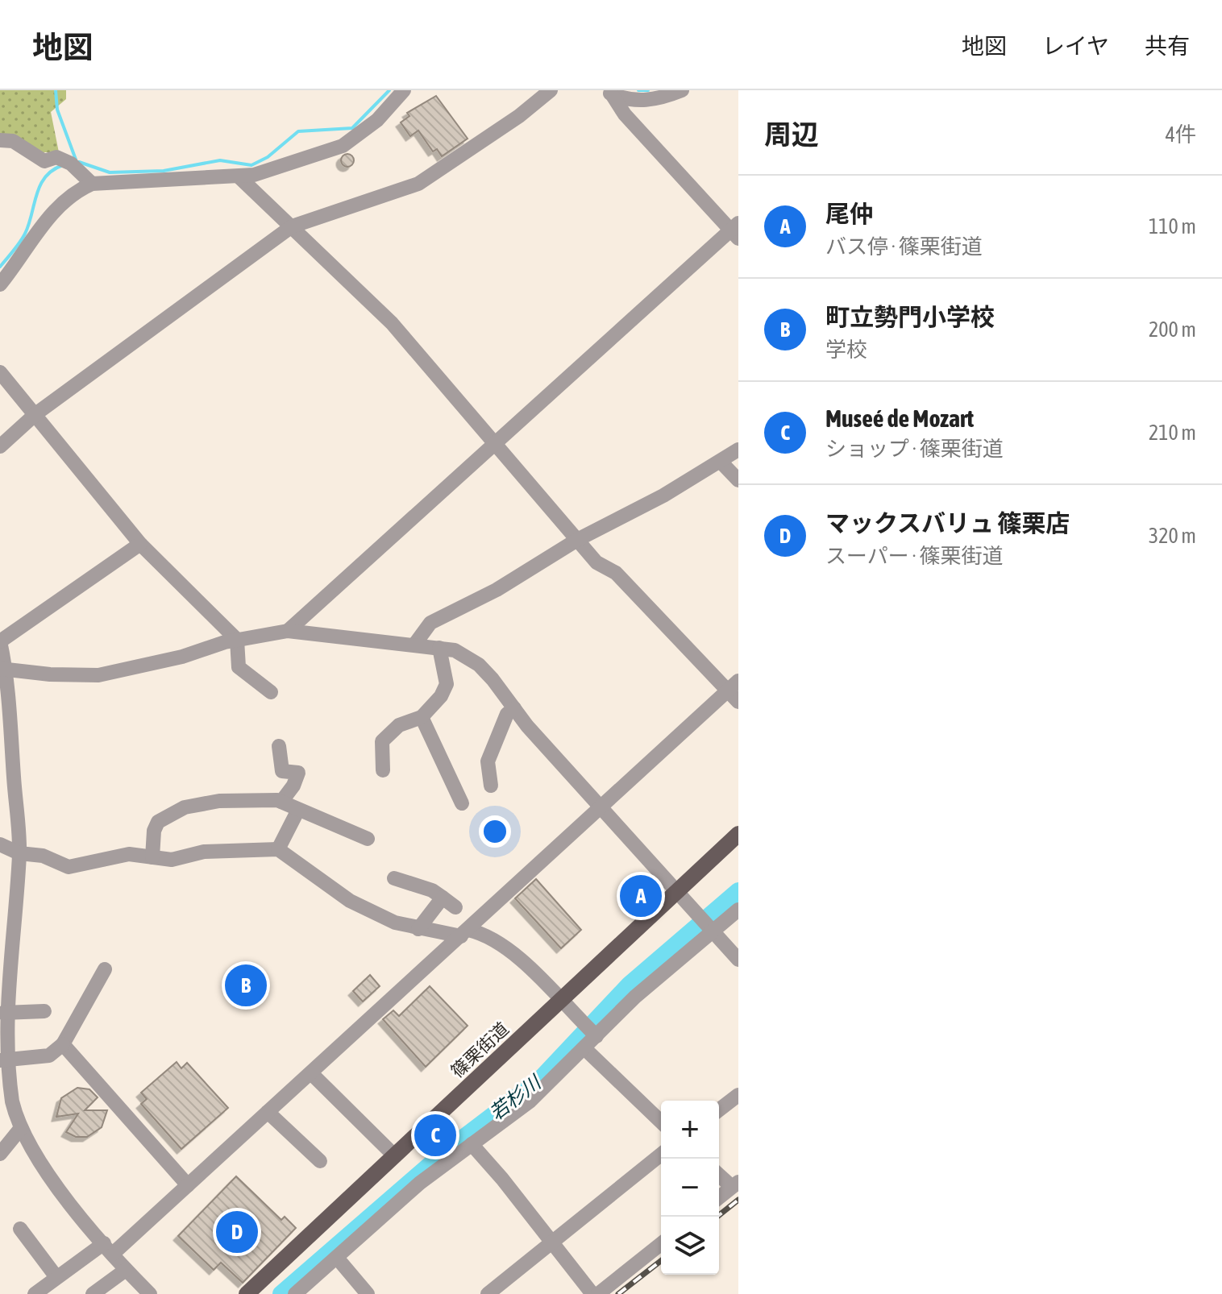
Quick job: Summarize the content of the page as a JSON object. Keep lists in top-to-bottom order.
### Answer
{
  "streets": {
    "main road": ["篠栗街道"]
  },
  "water": ["若杉川"],
  "page": {
    "header": "地図",
    "nav": ["地図", "レイヤ", "共有"],
    "heading": ["周辺", "4件"],
    "list": [
      {
        "mark": "A",
        "name": "尾仲",
        "note": "バス停 · 篠栗街道",
        "value": "110 m"
      },
      {
        "mark": "B",
        "name": "町立勢門小学校",
        "note": "学校",
        "value": "200 m"
      },
      {
        "mark": "C",
        "name": "Museé de Mozart",
        "note": "ショップ · 篠栗街道",
        "value": "210 m"
      },
      {
        "mark": "D",
        "name": "マックスバリュ 篠栗店",
        "note": "スーパー · 篠栗街道",
        "value": "320 m"
      }
    ],
    "pins": [
      "A",
      "B",
      "C",
      "D"
    ],
    "map_buttons": ["+", "−"]
  }
}
